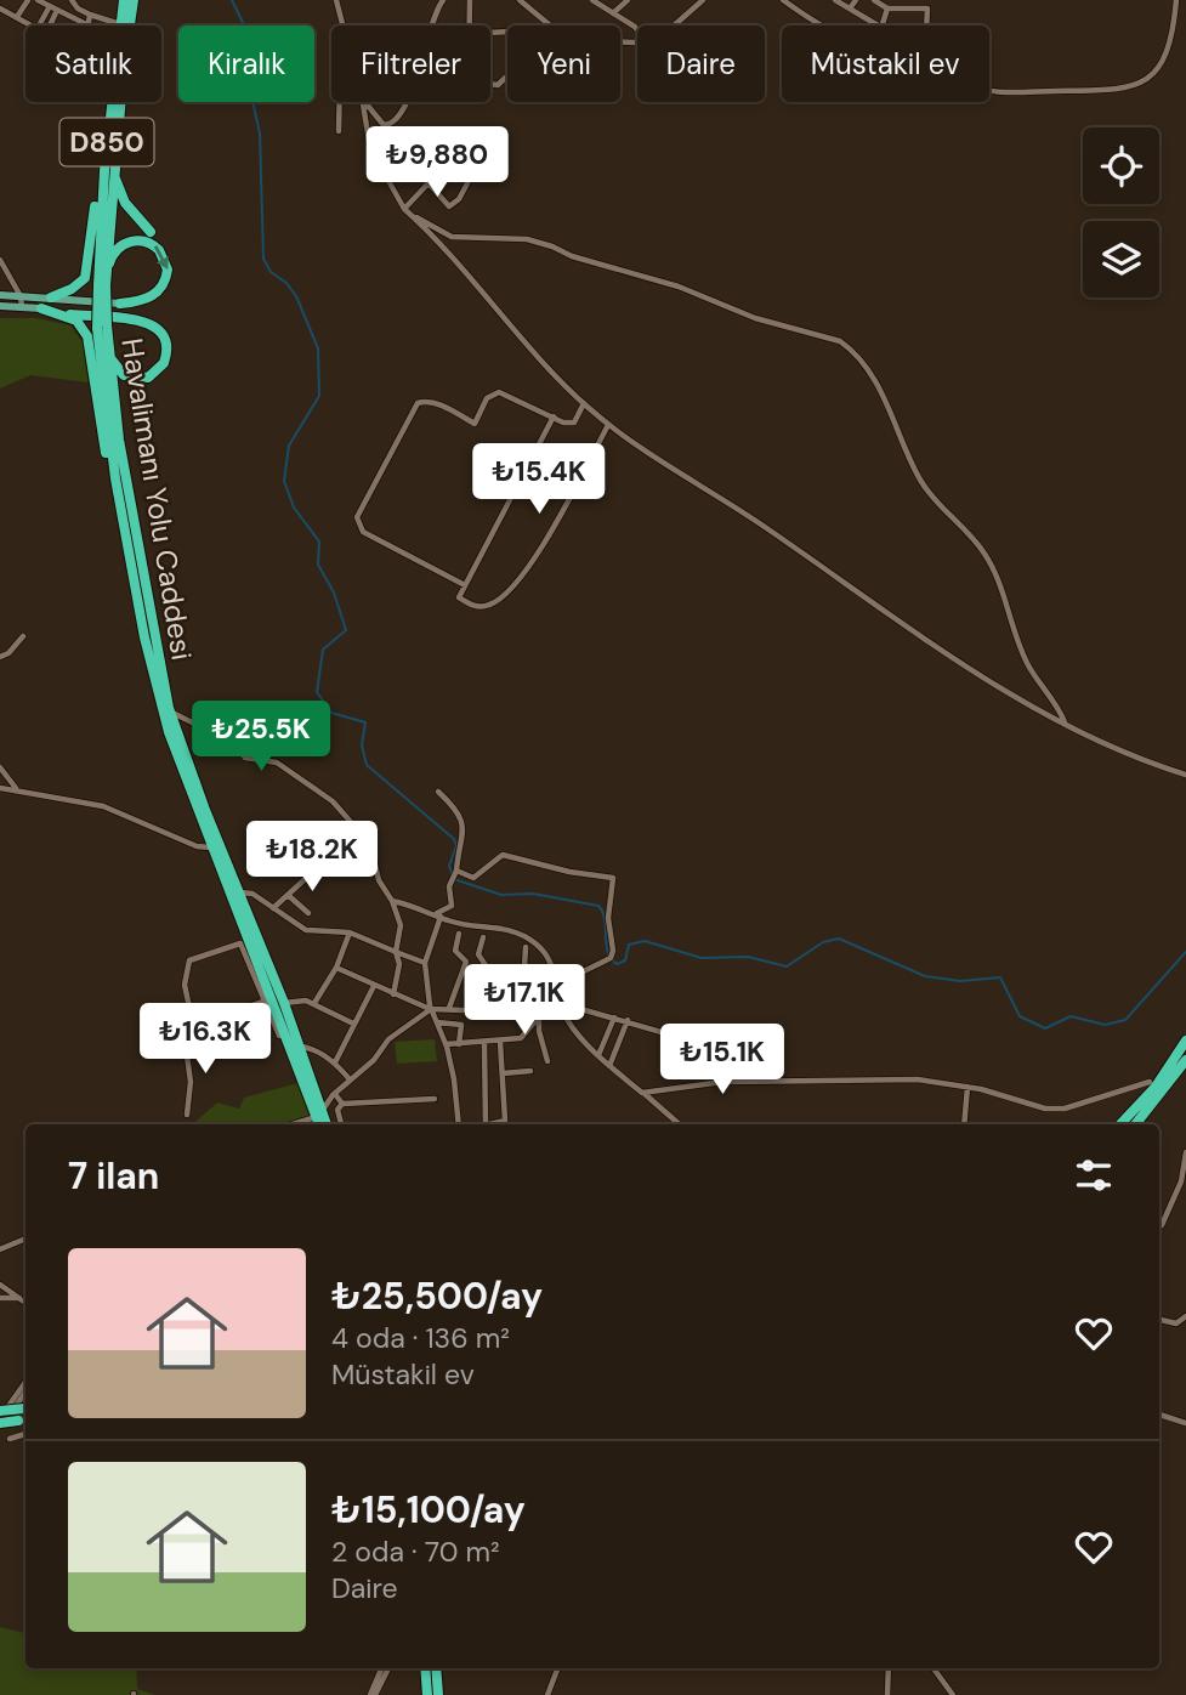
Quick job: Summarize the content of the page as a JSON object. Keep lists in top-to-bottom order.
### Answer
{
  "streets": {
    "highway": ["D850", "Havalimanı Yolu Caddesi"]
  },
  "page": {
    "chip": [
      "Satılık",
      "Kiralık",
      "Filtreler",
      "Yeni",
      "Daire",
      "Müstakil ev"
    ],
    "price": [
      "₺9,880",
      "₺15.4K",
      "₺25.5K",
      "₺18.2K",
      "₺17.1K",
      "₺16.3K",
      "₺15.1K"
    ],
    "heading": "7 ilan",
    "list": [
      {
        "name": "₺25,500/ay",
        "note": "4 oda · 136 m² · Müstakil ev"
      },
      {
        "name": "₺15,100/ay",
        "note": "2 oda · 70 m² · Daire"
      }
    ]
  }
}
